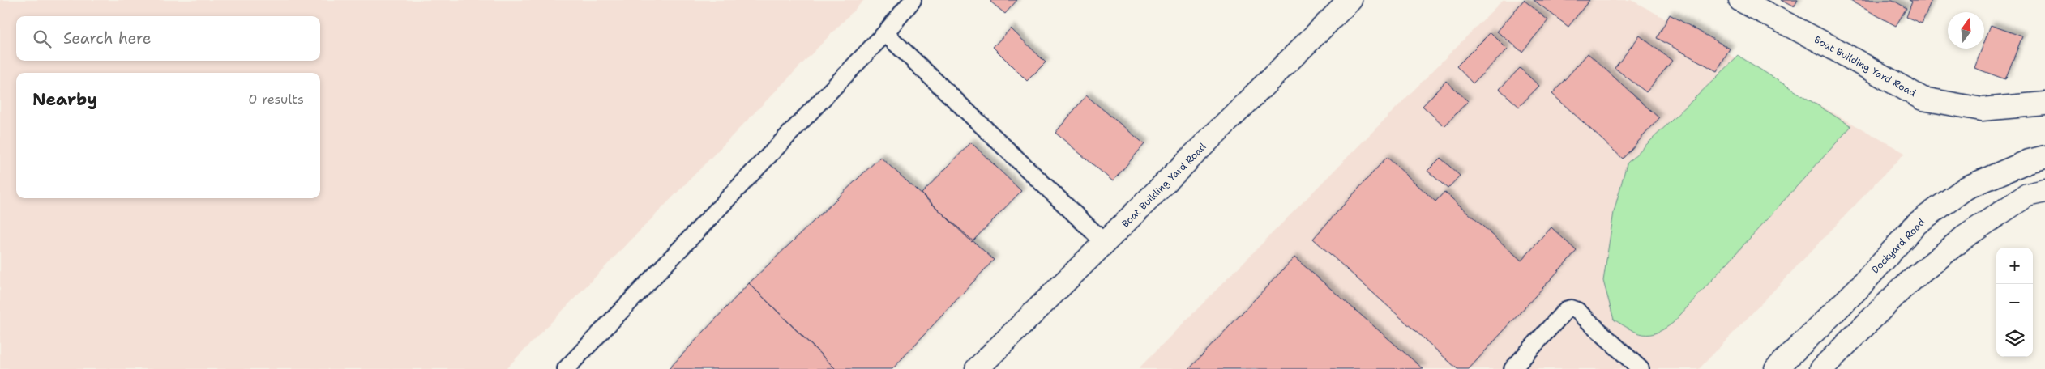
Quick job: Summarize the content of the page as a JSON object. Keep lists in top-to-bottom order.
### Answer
{
  "streets": {
    "street": ["Boat Building Yard Road", "Dockyard Road"]
  },
  "north": "top",
  "page": {
    "search": "Search here",
    "heading": ["Nearby", "0 results"],
    "map_buttons": ["+", "−"]
  }
}
